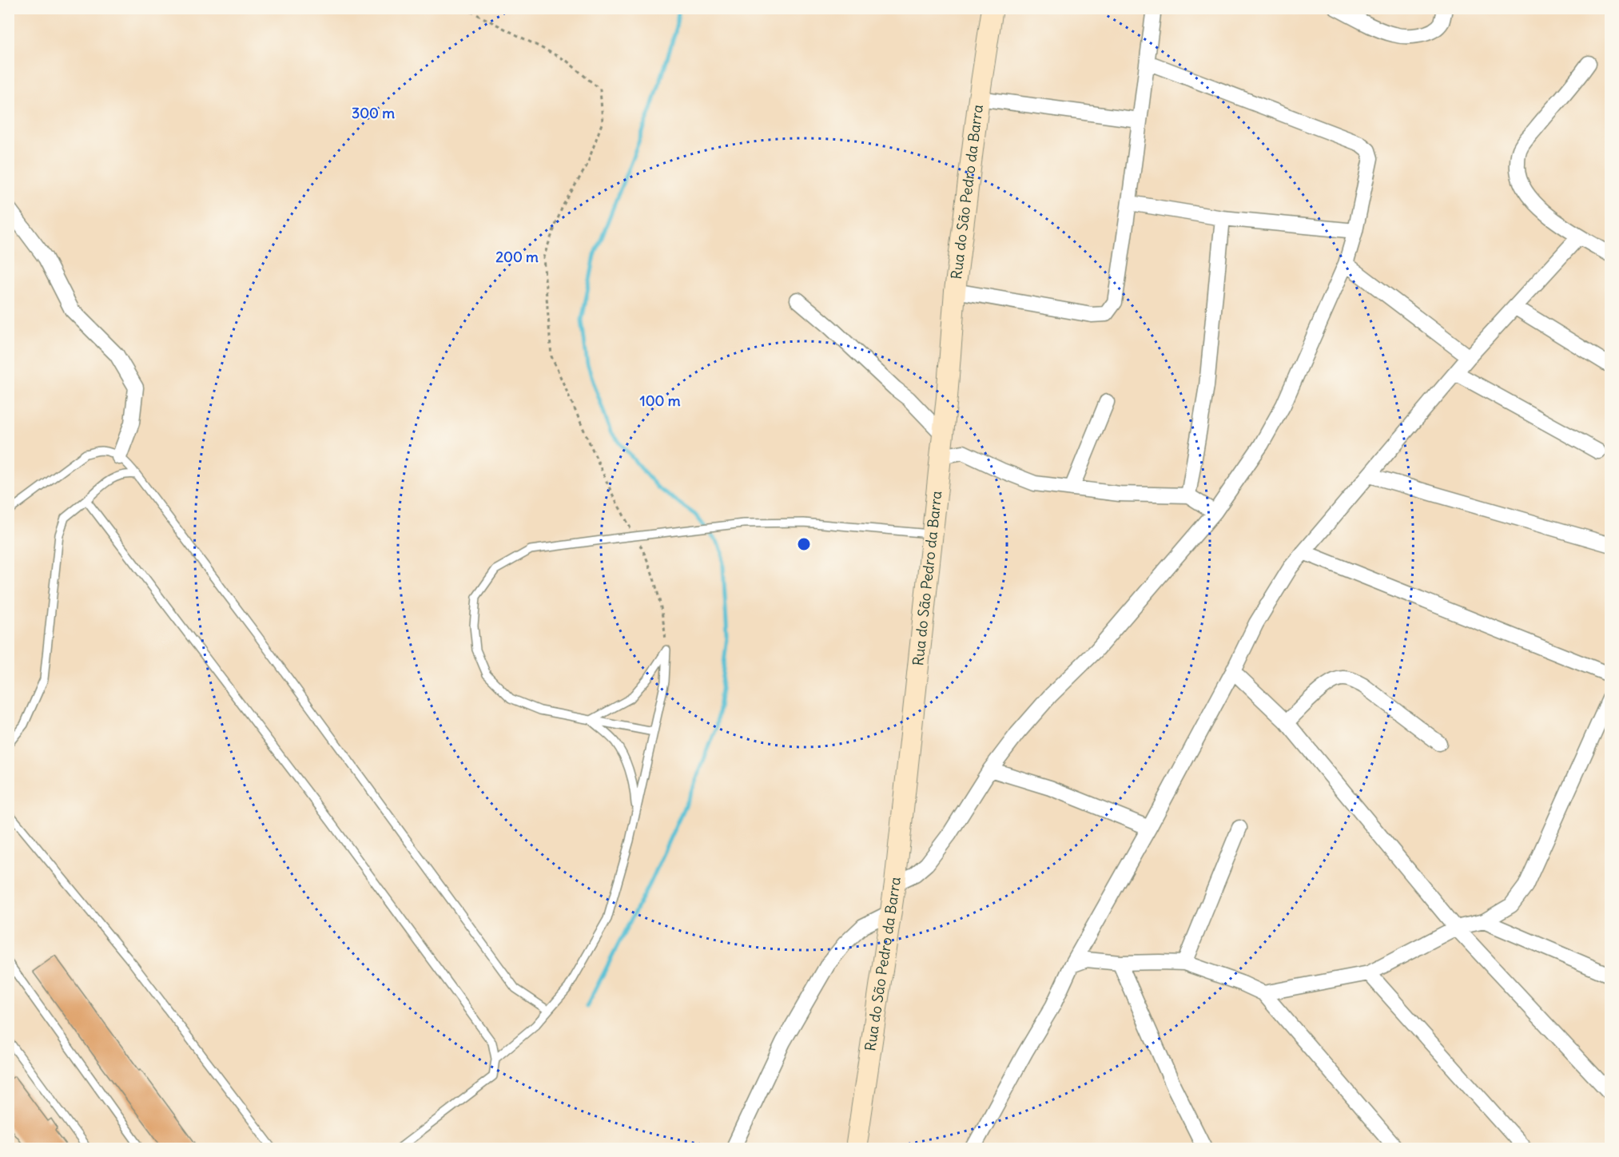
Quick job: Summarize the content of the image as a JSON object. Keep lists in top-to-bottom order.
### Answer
{
  "streets": {
    "street": ["Rua do São Pedro da Barra"]
  },
  "rings": ["300 m", "200 m", "100 m"]
}
